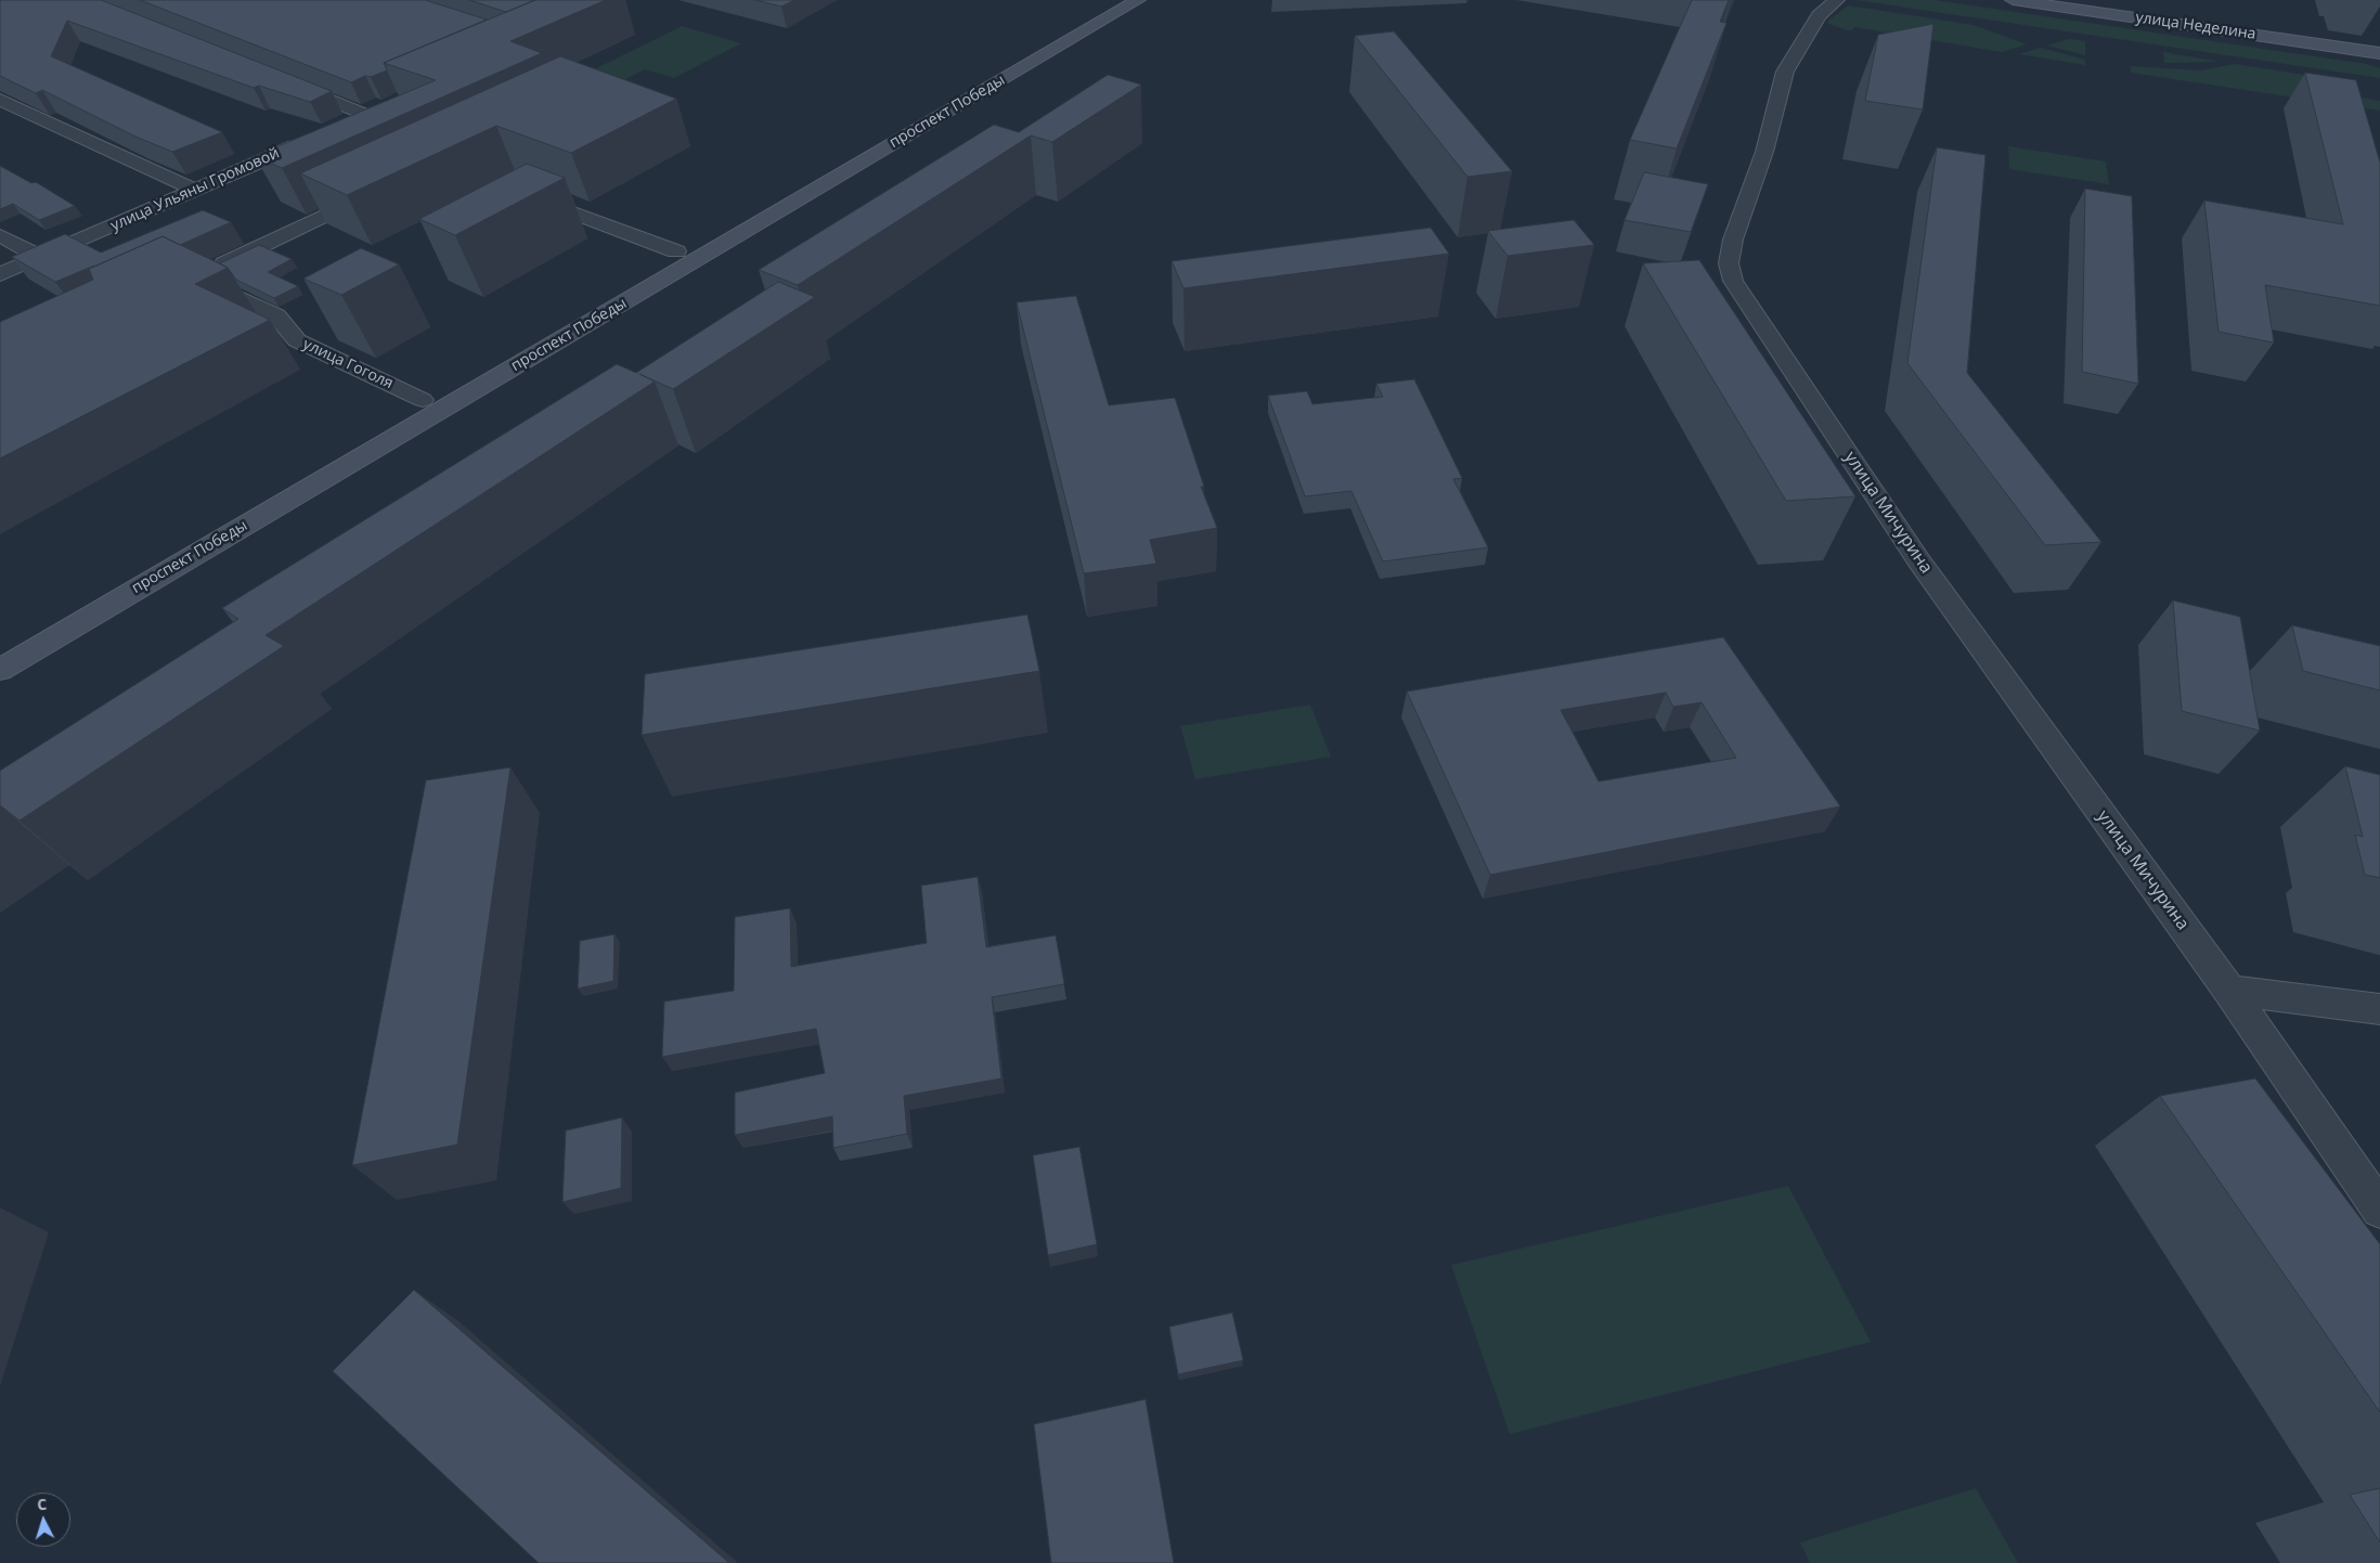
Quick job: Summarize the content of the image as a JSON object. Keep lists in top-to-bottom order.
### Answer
{
  "streets": {
    "main road": ["улица Неделина", "проспект Победы"],
    "street": ["улица Ульяны Громовой", "улица Гоголя", "улица Мичурина"]
  },
  "crossings": [
    ["проспект Победы", "улица Гоголя"]
  ],
  "north": "top"
}
